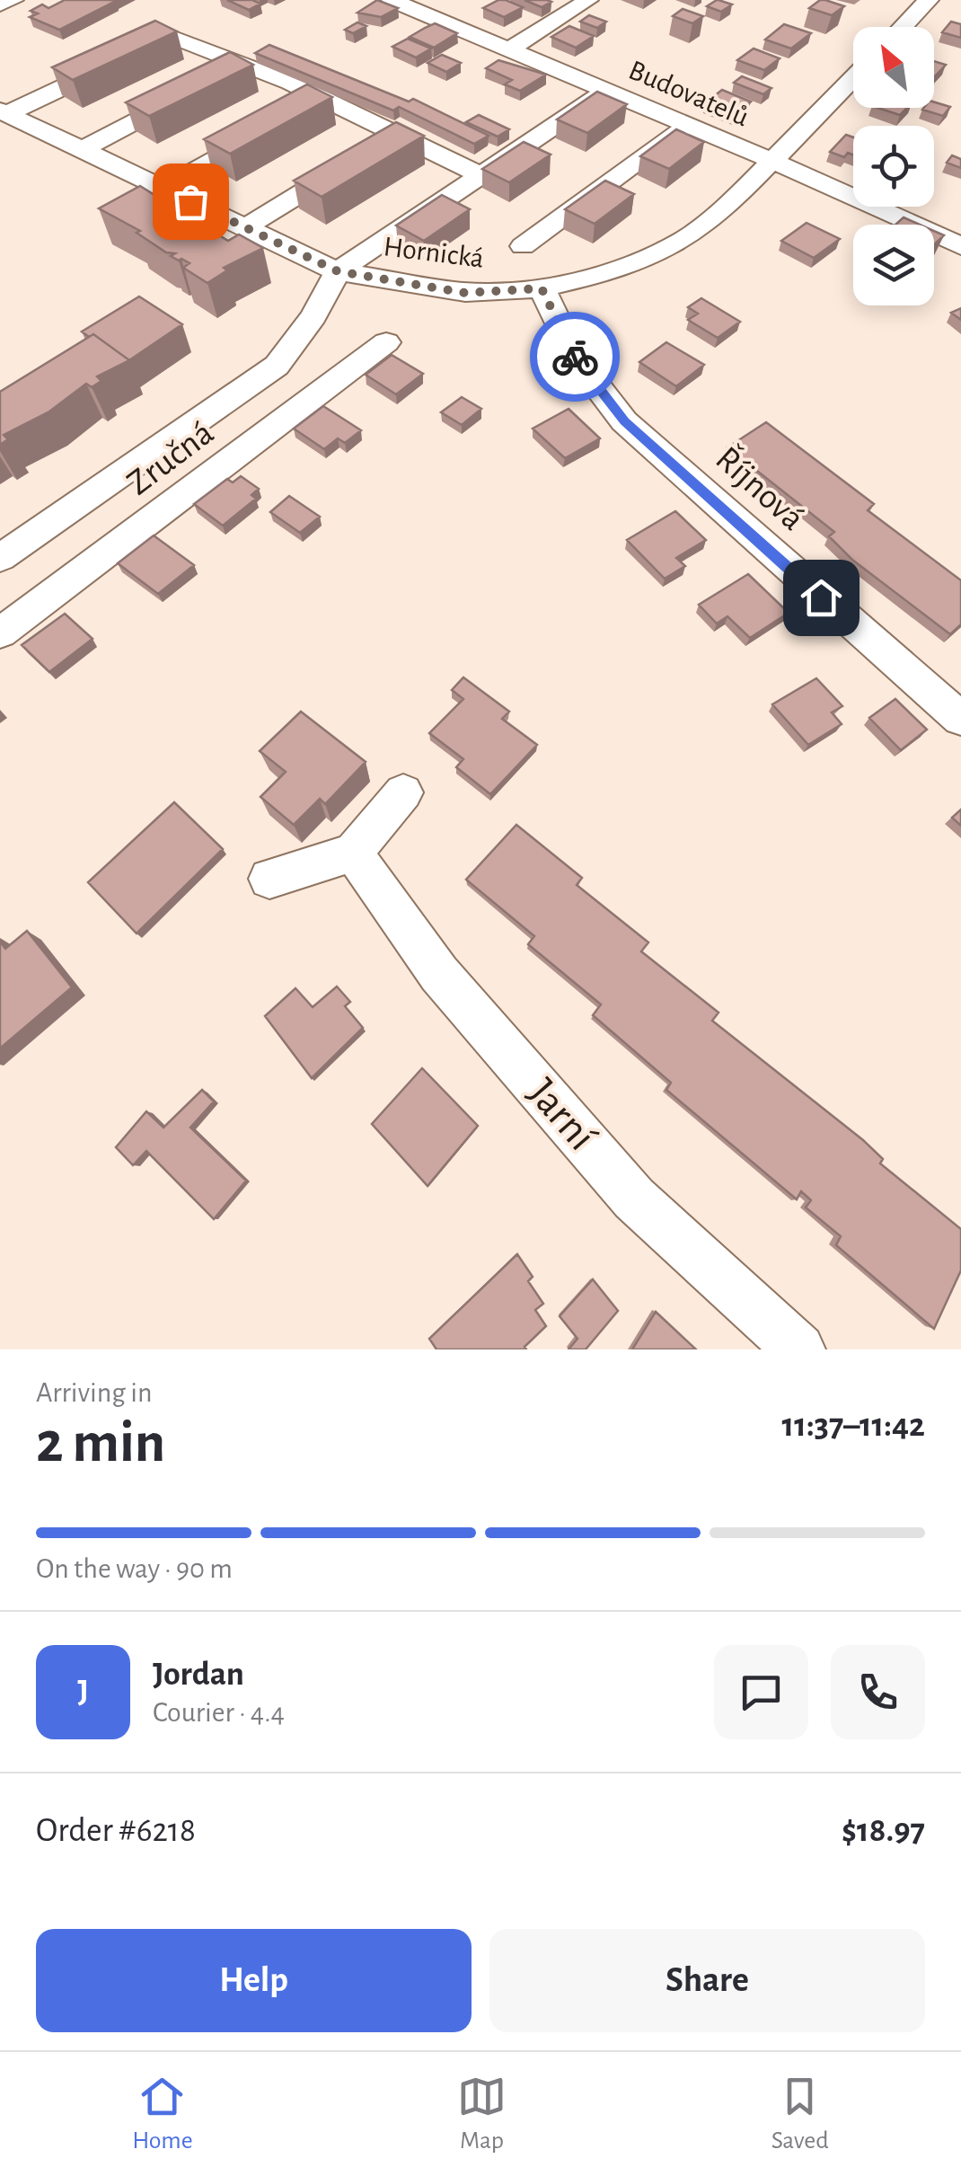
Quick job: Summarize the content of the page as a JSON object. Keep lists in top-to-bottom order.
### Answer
{
  "streets": {
    "street": [
      "Budovatelů",
      "Hornická",
      "Zručná",
      "Říjnová",
      "Jarní"
    ]
  },
  "crossings": [
    ["Budovatelů", "Hornická"],
    ["Hornická", "Zručná"],
    ["Hornická", "Říjnová"]
  ],
  "north": "top left",
  "page": {
    "heading": ["2 min", "Arriving in", "11:37–11:42"],
    "panel": [
      "Jordan",
      "Courier · 4.4",
      "Order #6218",
      "$18.97"
    ],
    "bar": "On the way · 90 m",
    "round": "J",
    "buttons": ["Help", "Share"],
    "tabs": ["Home", "Map", "Saved"]
  }
}
